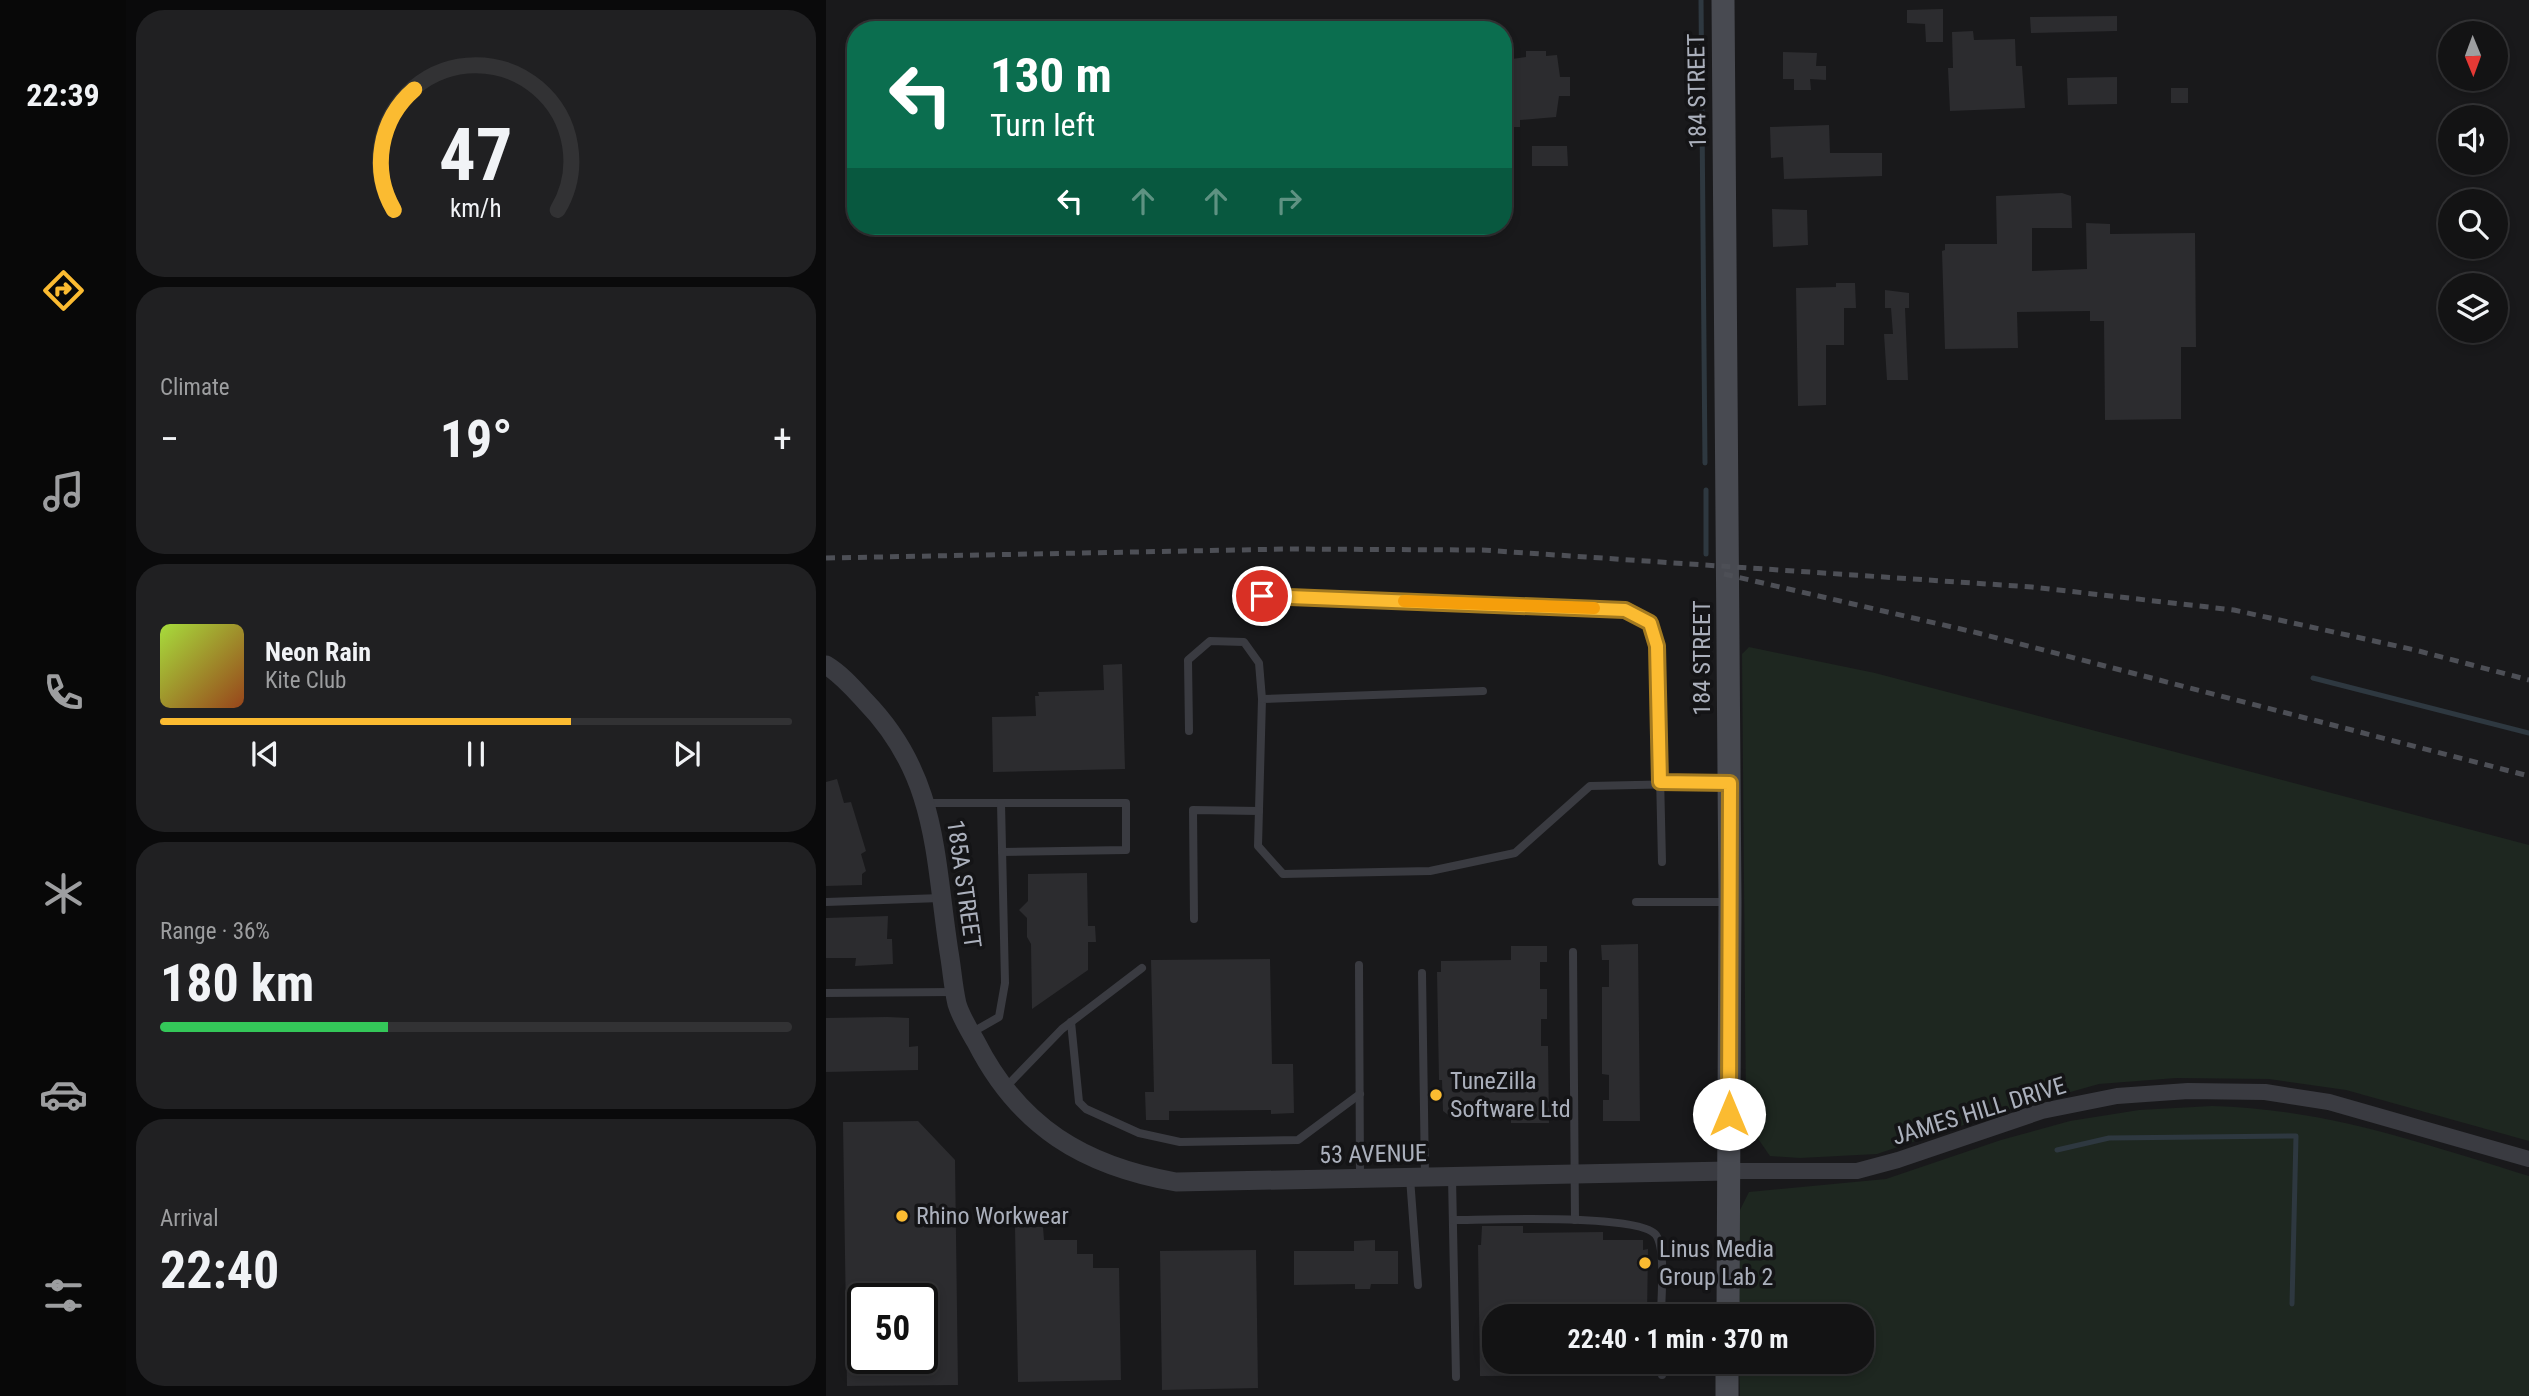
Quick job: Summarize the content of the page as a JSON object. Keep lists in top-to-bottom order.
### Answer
{
  "streets": {
    "main road": ["184 STREET"],
    "street": ["185A STREET", "JAMES HILL DRIVE", "53 AVENUE"]
  },
  "crossings": [
    ["184 STREET", "JAMES HILL DRIVE"],
    ["184 STREET", "53 AVENUE"],
    ["185A STREET", "53 AVENUE"],
    ["JAMES HILL DRIVE", "53 AVENUE"]
  ],
  "places": ["TuneZilla Software Ltd", "Rhino Workwear", "Linus Media Group Lab 2"],
  "north": "bottom",
  "page": {
    "tabs": "22:39",
    "turn": ["130 m", "Turn left"],
    "tile": [
      "Climate",
      ["Range · 36%", "180 km"],
      ["Arrival", "22:40"]
    ],
    "heat": ["−", "19°", "+"],
    "song": ["Neon Rain", "Kite Club"],
    "limit": "50",
    "trip": "22:40 · 1 min · 370 m",
    "gauge": ["47", "km/h"]
  }
}
